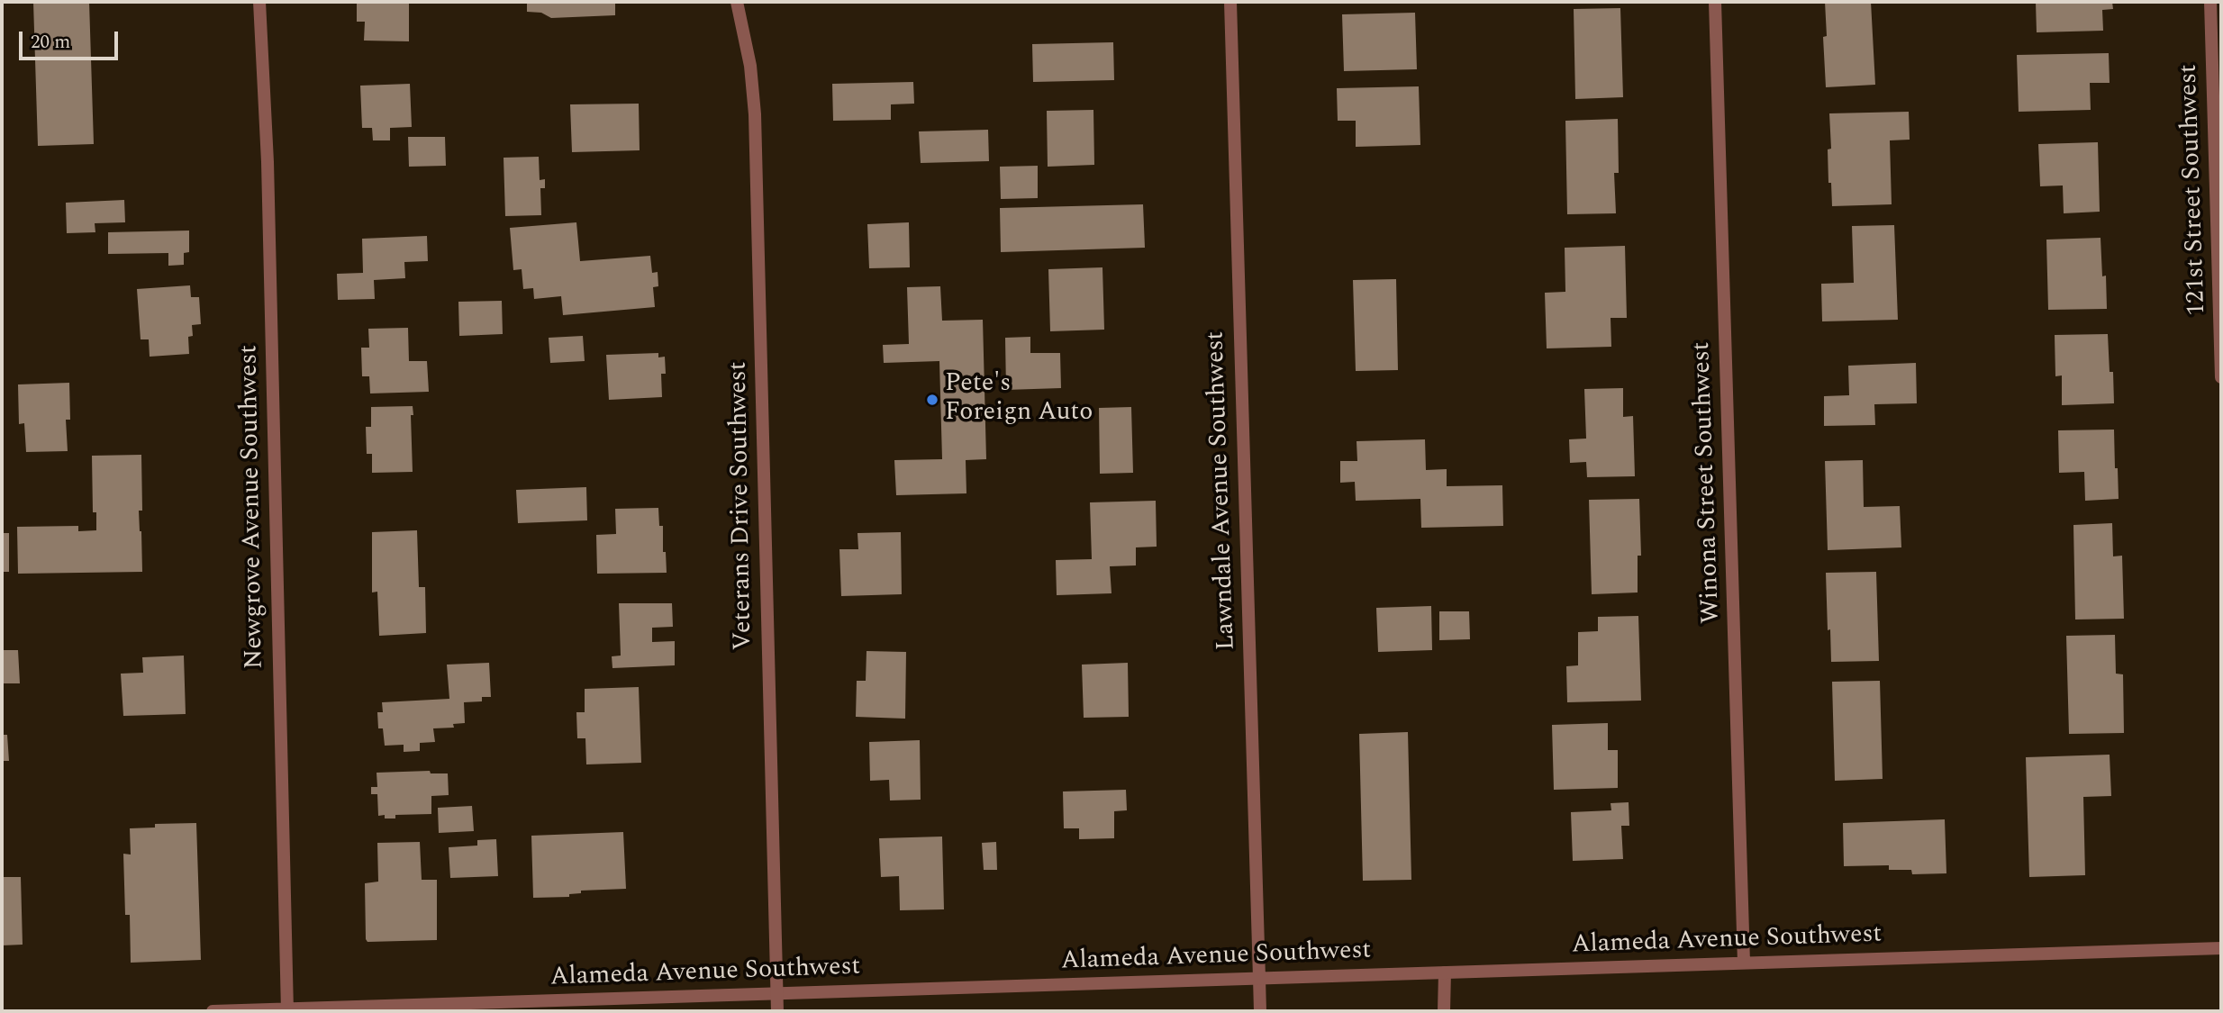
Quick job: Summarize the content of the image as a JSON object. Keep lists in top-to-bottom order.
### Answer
{
  "streets": {
    "street": [
      "121st Street Southwest",
      "Winona Street Southwest",
      "Lawndale Avenue Southwest",
      "Veterans Drive Southwest",
      "Newgrove Avenue Southwest",
      "Alameda Avenue Southwest"
    ]
  },
  "crossings": [
    ["Winona Street Southwest", "Alameda Avenue Southwest"],
    ["Lawndale Avenue Southwest", "Alameda Avenue Southwest"],
    ["Veterans Drive Southwest", "Alameda Avenue Southwest"],
    ["Newgrove Avenue Southwest", "Alameda Avenue Southwest"]
  ],
  "places": ["Pete's Foreign Auto"],
  "scale_bar": "20 m"
}
